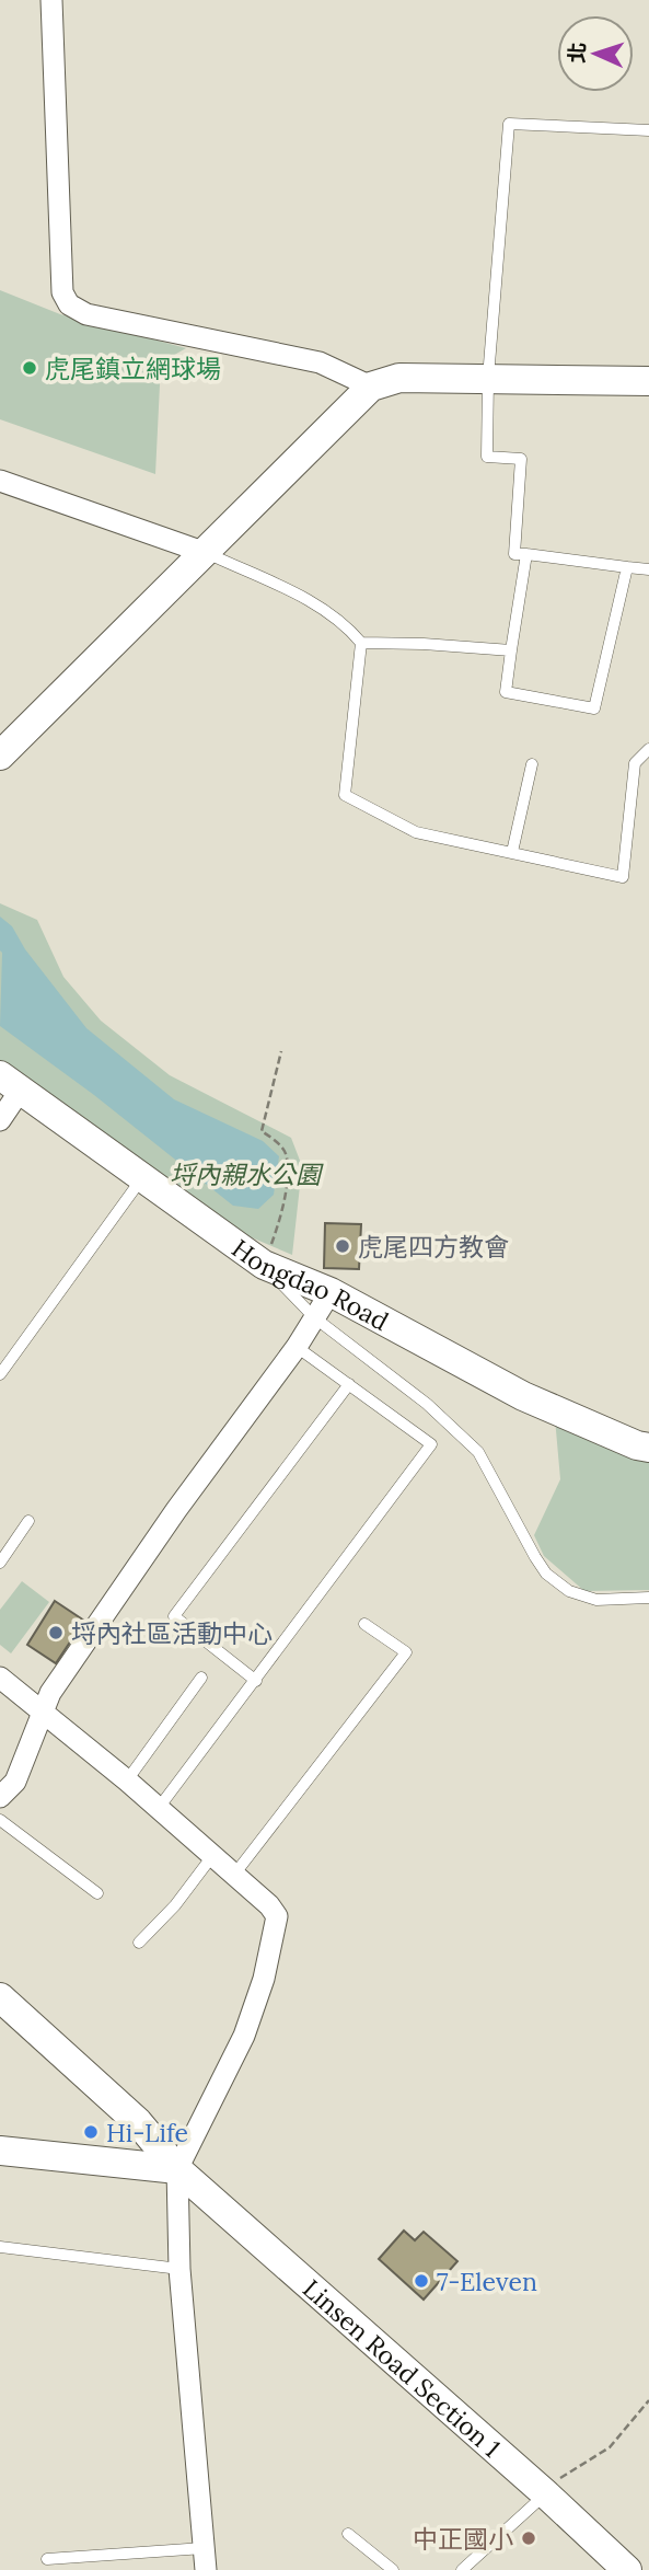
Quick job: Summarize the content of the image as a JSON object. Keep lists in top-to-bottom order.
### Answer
{
  "streets": {
    "street": ["Hongdao Road", "Linsen Road Section 1"]
  },
  "parks": ["埒內親水公園"],
  "places": [
    "虎尾鎮立網球場",
    "虎尾四方教會",
    "埒內社區活動中心",
    "Hi-Life",
    "7-Eleven",
    "中正國小"
  ],
  "north": "left"
}
